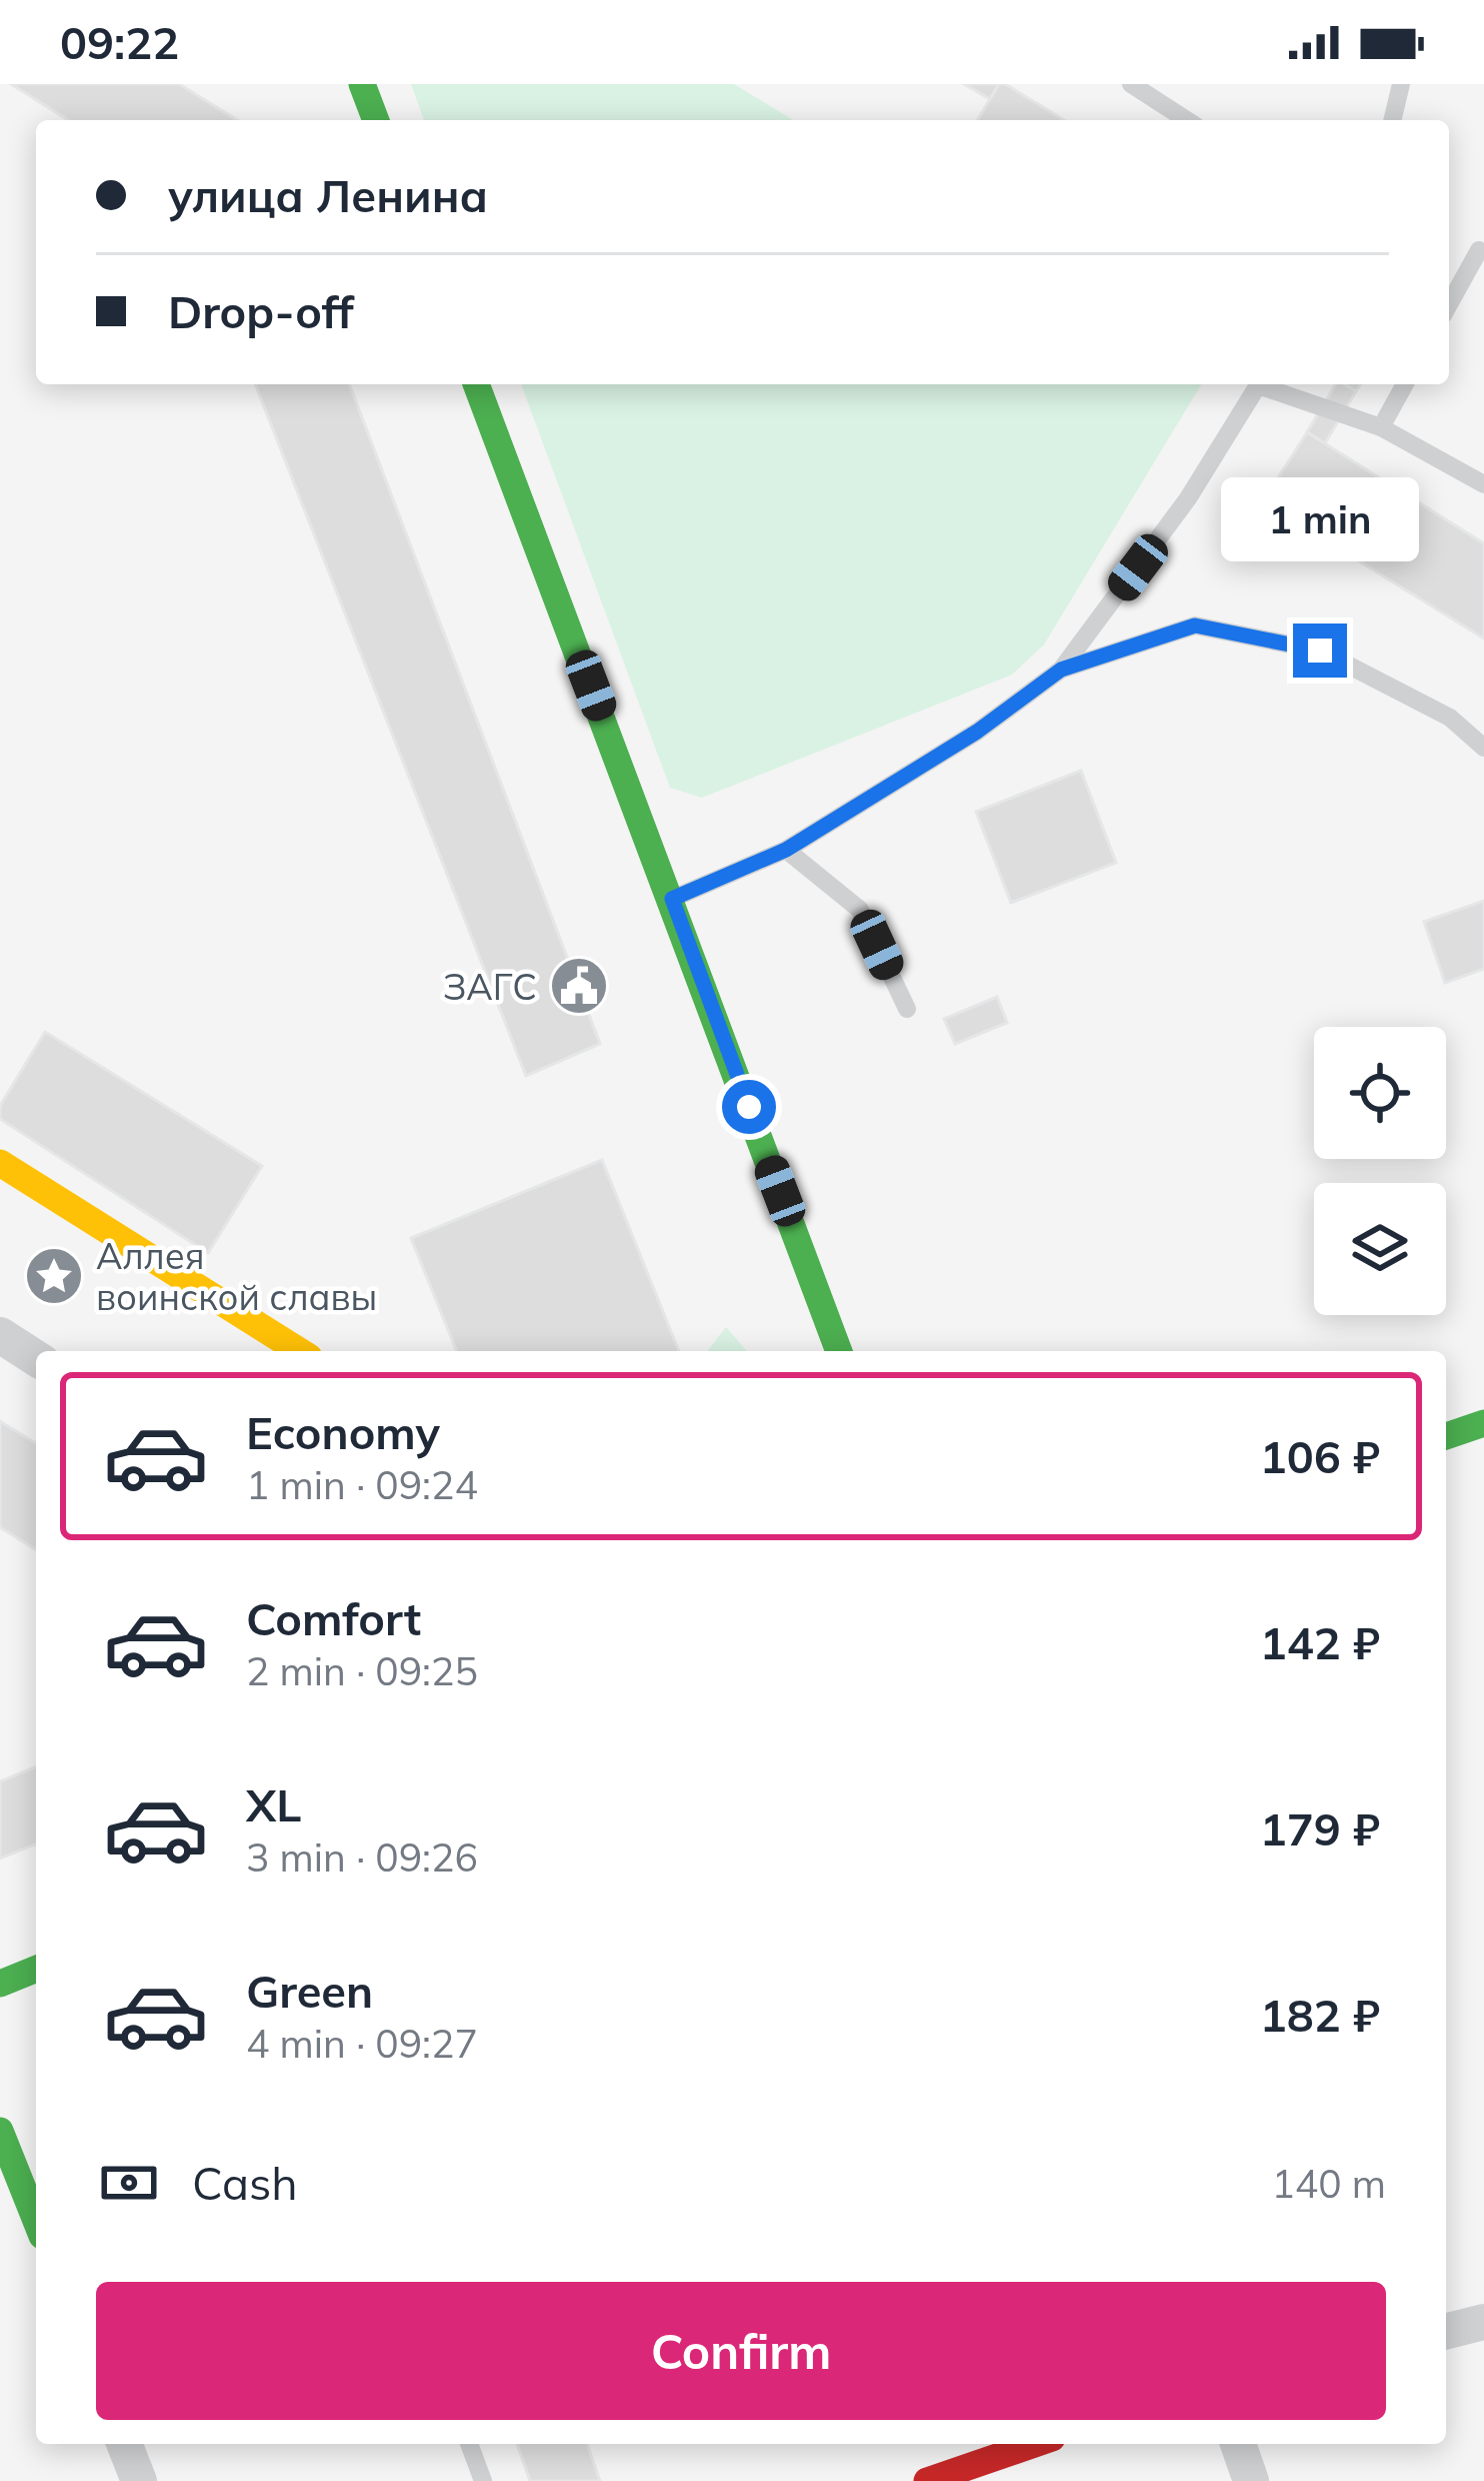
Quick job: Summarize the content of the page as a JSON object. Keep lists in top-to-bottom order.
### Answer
{
  "places": {
    "public building": ["ЗАГС"],
    "place": ["Аллея воинской славы"]
  },
  "page": {
    "status": "09:22",
    "banner": ["улица Ленина", "Drop-off"],
    "bubble": "1 min",
    "list": [
      {
        "name": "Economy",
        "note": "1 min · 09:24",
        "value": "106 ₽"
      },
      {
        "name": "Comfort",
        "note": "2 min · 09:25",
        "value": "142 ₽"
      },
      {
        "name": "XL",
        "note": "3 min · 09:26",
        "value": "179 ₽"
      },
      {
        "name": "Green",
        "note": "4 min · 09:27",
        "value": "182 ₽"
      }
    ],
    "pay": ["Cash", "140 m"],
    "buttons": "Confirm"
  }
}
